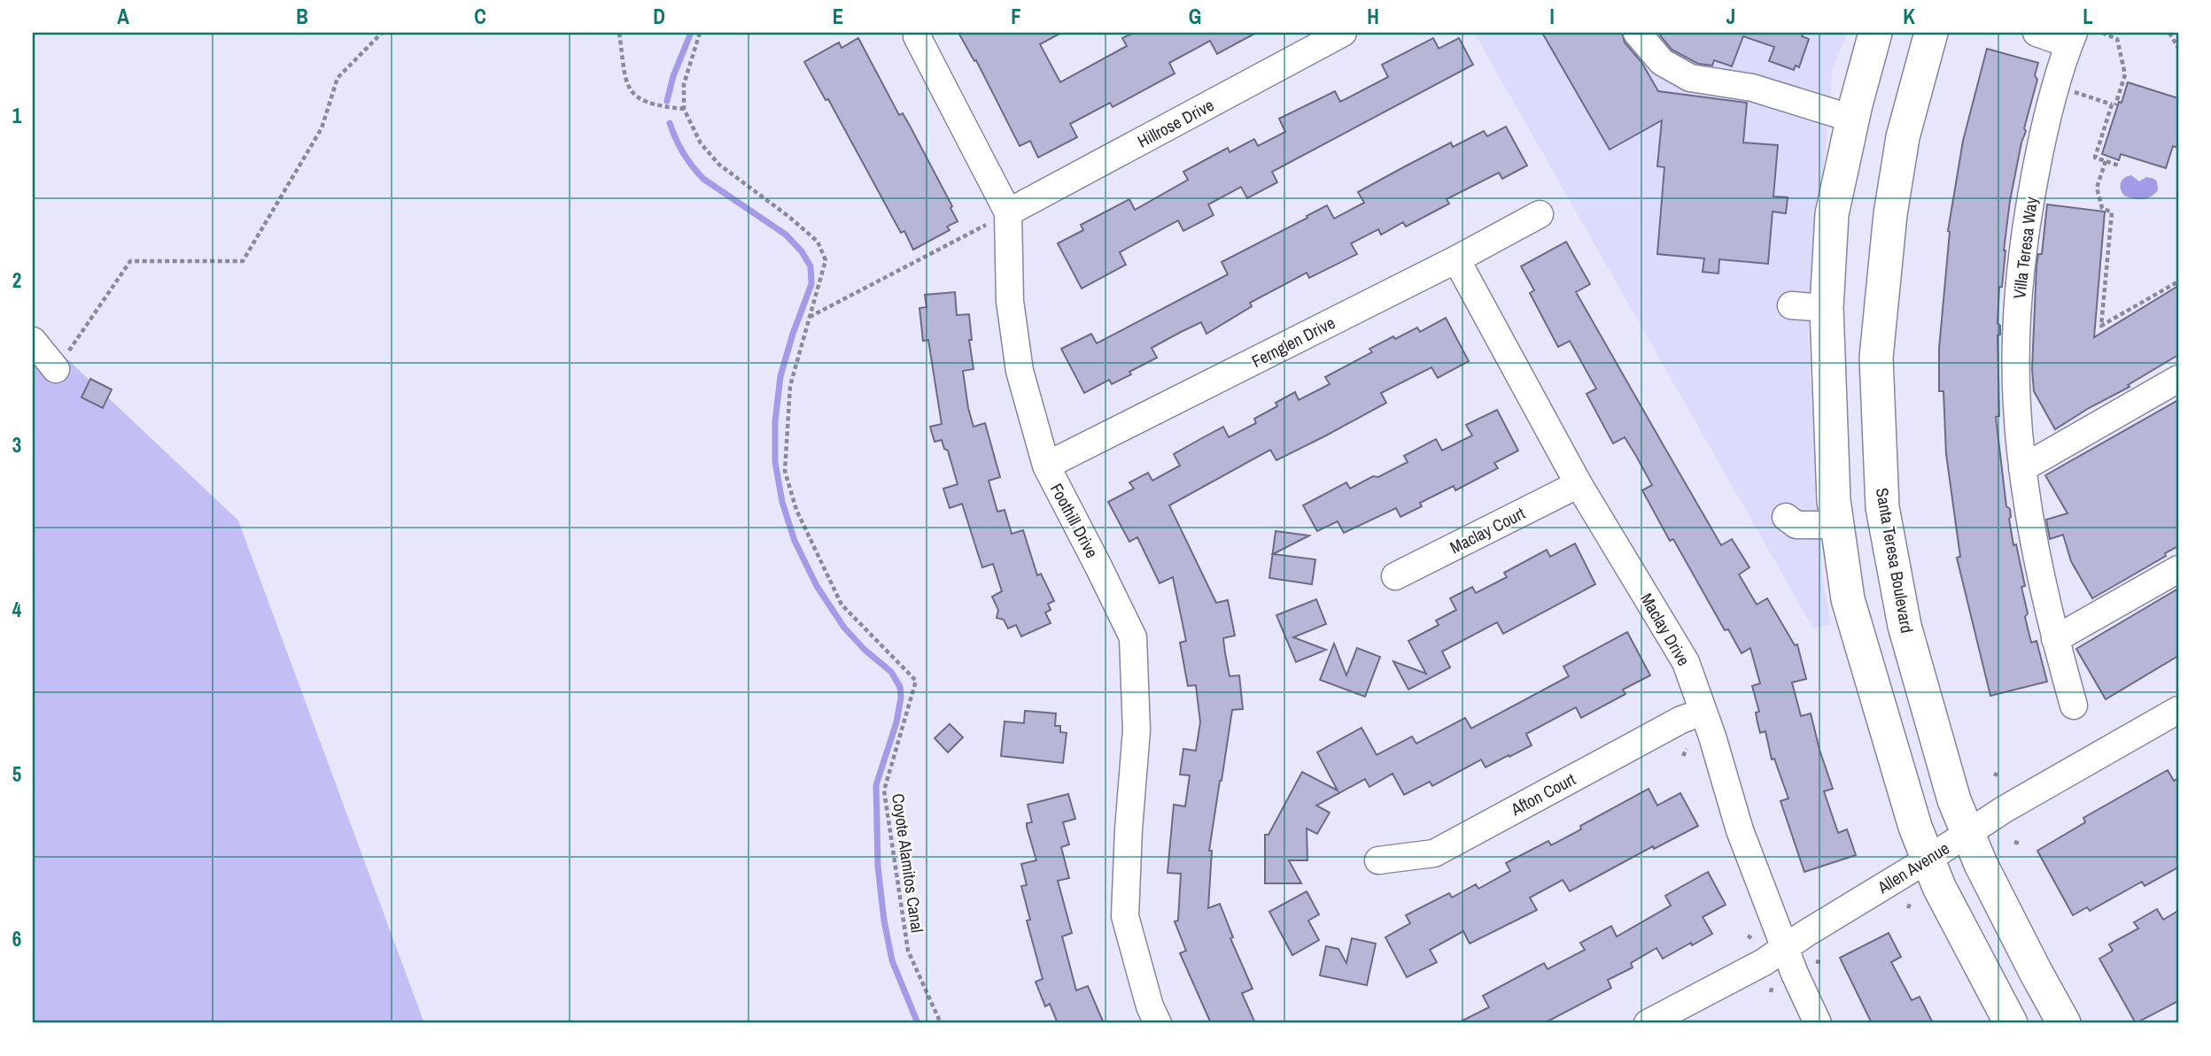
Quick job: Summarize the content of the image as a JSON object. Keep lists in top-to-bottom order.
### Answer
{
  "streets": {
    "main road": ["Santa Teresa Boulevard"],
    "street": [
      "Hillrose Drive",
      "Villa Teresa Way",
      "Fernglen Drive",
      "Foothill Drive",
      "Maclay Court",
      "Maclay Drive",
      "Afton Court",
      "Allen Avenue"
    ],
    "path": ["Coyote Alamitos Canal"]
  },
  "crossings": [
    ["Hillrose Drive", "Foothill Drive"],
    ["Fernglen Drive", "Foothill Drive"],
    ["Fernglen Drive", "Maclay Drive"],
    ["Maclay Court", "Maclay Drive"],
    ["Santa Teresa Boulevard", "Allen Avenue"],
    ["Maclay Drive", "Afton Court"],
    ["Maclay Drive", "Allen Avenue"]
  ],
  "grid": {
    "columns": [
      "A",
      "B",
      "C",
      "D",
      "E",
      "F",
      "G",
      "H",
      "I",
      "J",
      "K",
      "L"
    ],
    "rows": [
      "1",
      "2",
      "3",
      "4",
      "5",
      "6"
    ]
  }
}
